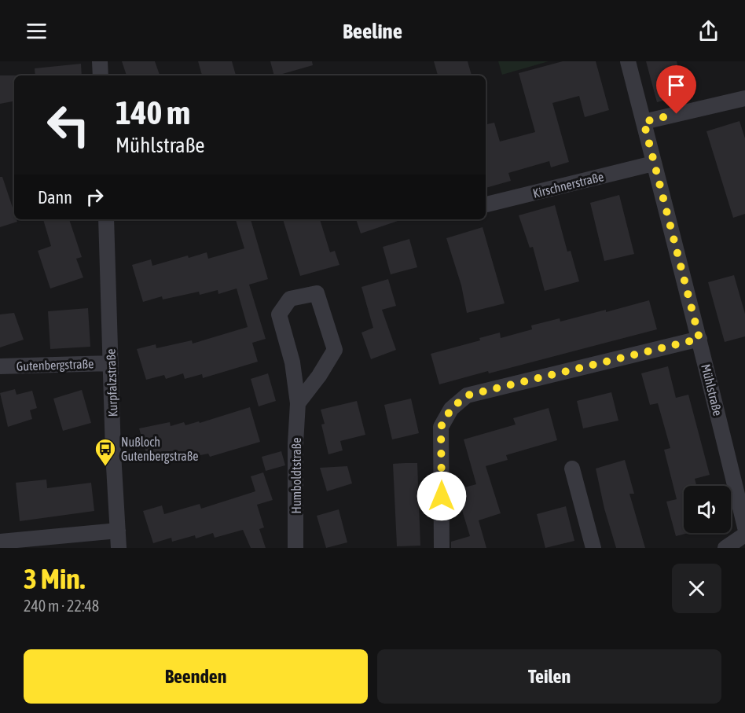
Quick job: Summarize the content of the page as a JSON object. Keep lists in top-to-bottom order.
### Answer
{
  "streets": {
    "street": [
      "Kirschnerstraße",
      "Gutenbergstraße",
      "Kurpfalzstraße",
      "Mühlstraße",
      "Humboldtstraße"
    ]
  },
  "crossings": [
    ["Kirschnerstraße", "Mühlstraße"],
    ["Gutenbergstraße", "Kurpfalzstraße"]
  ],
  "places": {
    "bus stop": ["Nußloch Gutenbergstraße"]
  },
  "page": {
    "header": "Beeline",
    "turn": ["140 m", "Mühlstraße"],
    "then": "Dann",
    "heading": ["3 Min.", "240 m · 22:48"],
    "buttons": ["Beenden", "Teilen"]
  }
}
